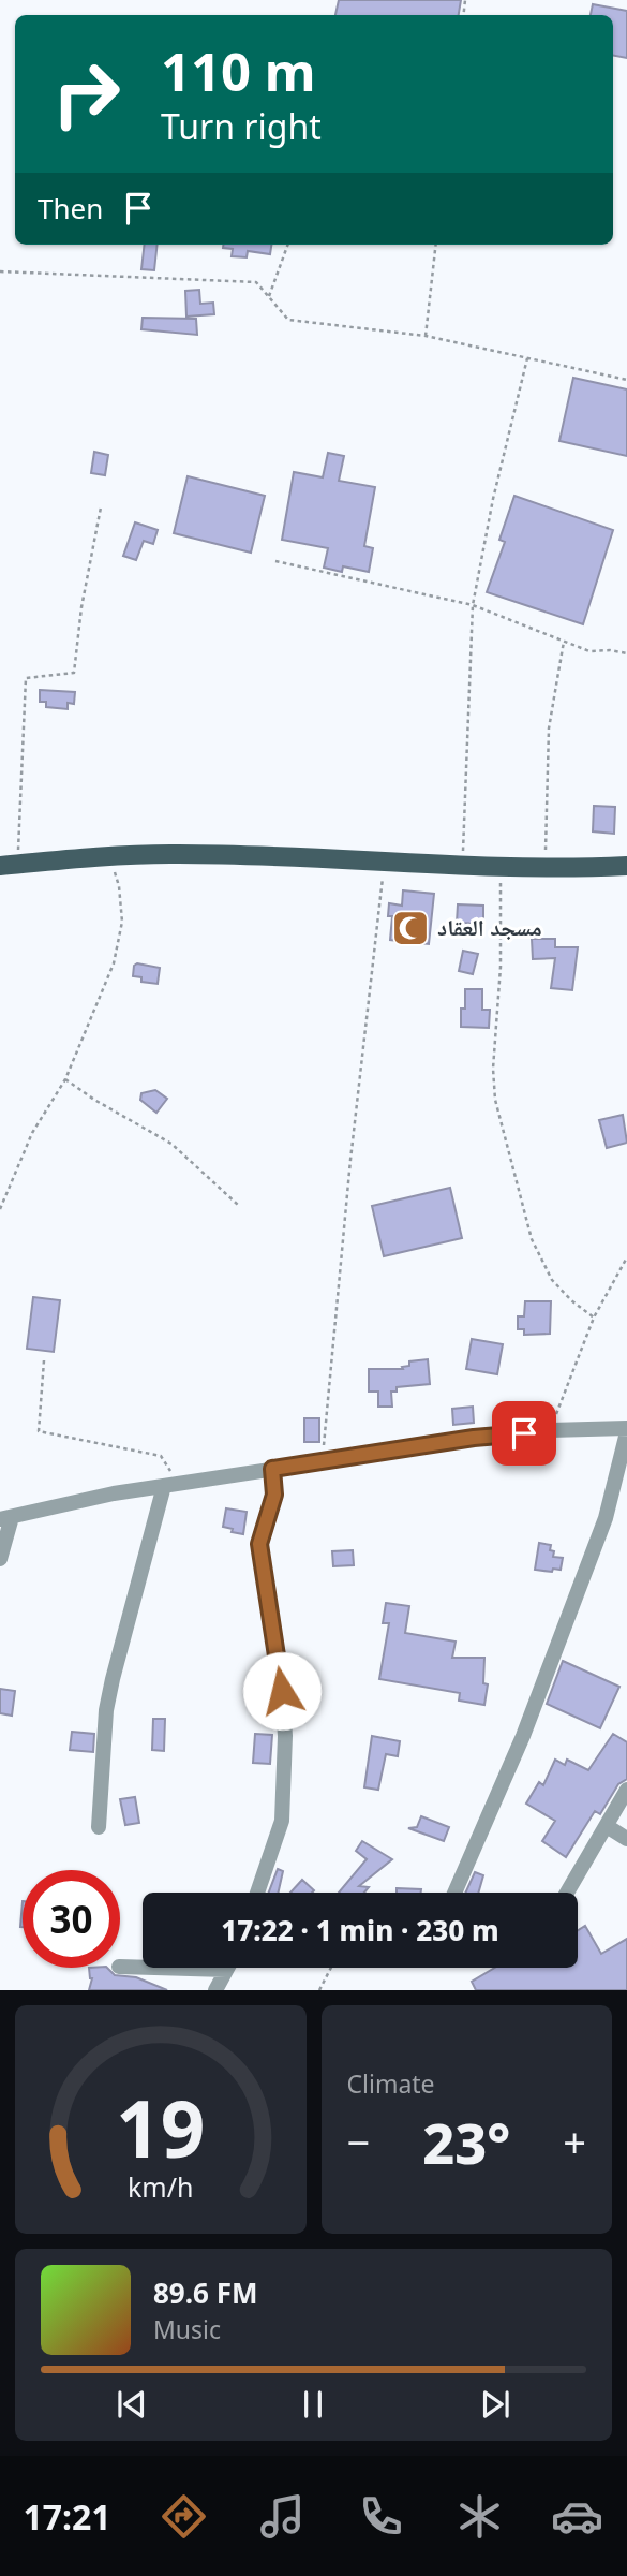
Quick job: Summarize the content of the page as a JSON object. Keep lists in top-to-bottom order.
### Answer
{
  "places": {
    "mosque": ["مسجد العقاد"]
  },
  "page": {
    "turn": ["110 m", "Turn right"],
    "then": "Then",
    "limit": "30",
    "trip": "17:22 · 1 min · 230 m",
    "tile": "Climate",
    "heat": ["−", "23°", "+"],
    "song": ["89.6 FM", "Music"],
    "tabs": "17:21",
    "gauge": ["19", "km/h"]
  }
}
